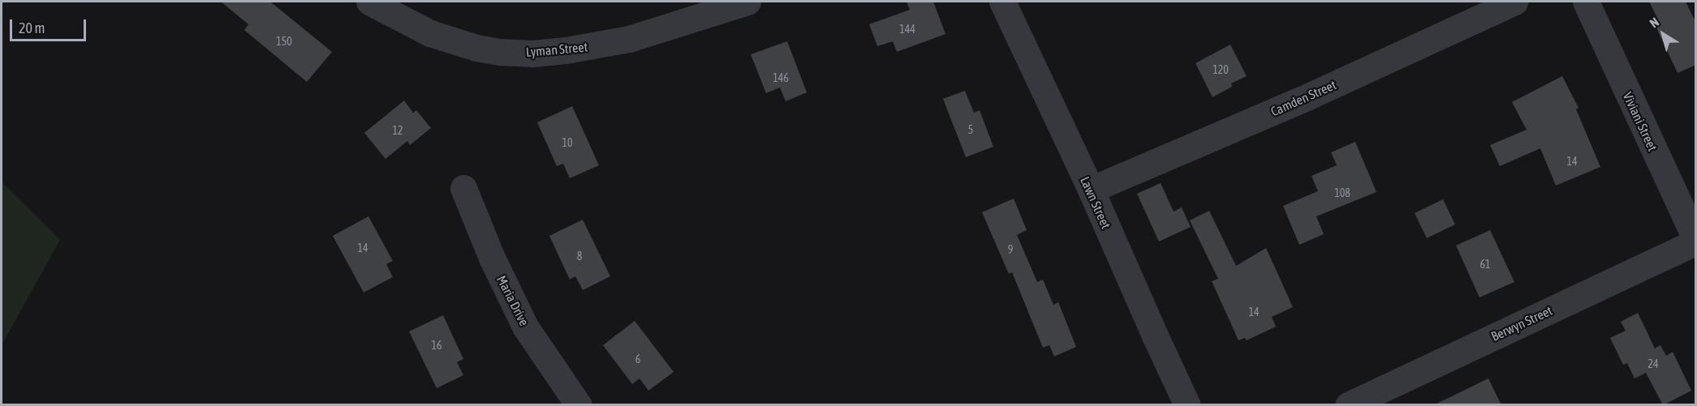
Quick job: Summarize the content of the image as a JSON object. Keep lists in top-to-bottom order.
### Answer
{
  "streets": {
    "street": [
      "Lyman Street",
      "Camden Street",
      "Viviani Street",
      "Lawn Street",
      "Maria Drive",
      "Berwyn Street"
    ]
  },
  "crossings": [
    ["Camden Street", "Lawn Street"],
    ["Viviani Street", "Berwyn Street"]
  ],
  "house_numbers": [
    "144",
    "150",
    "120",
    "146",
    "5",
    "12",
    "10",
    "14",
    "108",
    "14",
    "9",
    "8",
    "61",
    "14",
    "16",
    "6",
    "24"
  ],
  "scale_bar": "20 m",
  "north": "top left"
}
